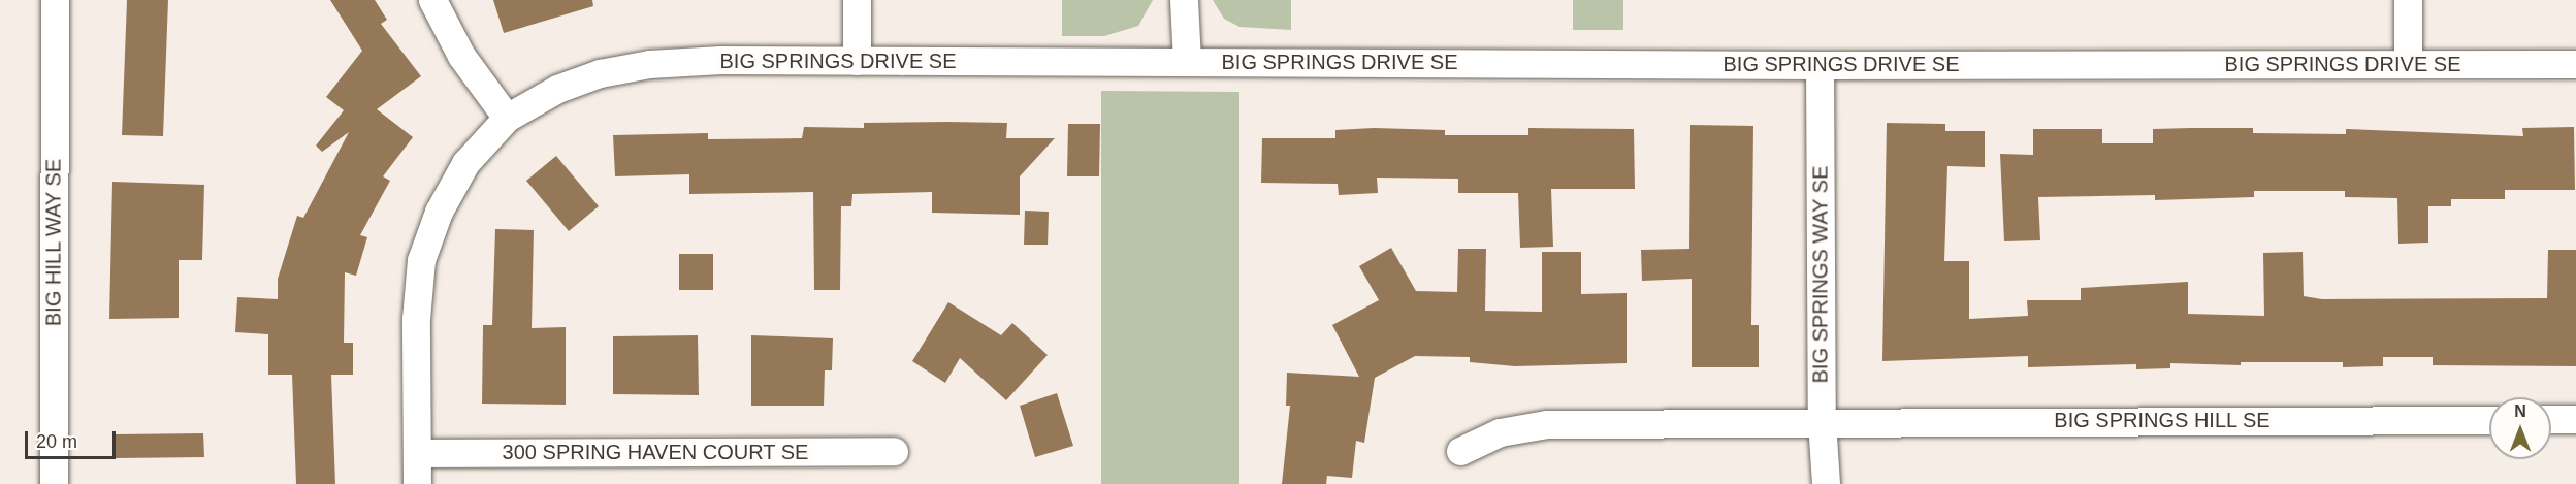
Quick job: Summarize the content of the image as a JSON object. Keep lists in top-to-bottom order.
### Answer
{
  "streets": {
    "street": [
      "BIG SPRINGS DRIVE SE",
      "BIG HILL WAY SE",
      "BIG SPRINGS WAY SE",
      "BIG SPRINGS HILL SE",
      "300 SPRING HAVEN COURT SE"
    ]
  },
  "crossings": [
    ["BIG SPRINGS DRIVE SE", "BIG SPRINGS WAY SE"],
    ["BIG SPRINGS DRIVE SE", "300 SPRING HAVEN COURT SE"],
    ["BIG SPRINGS WAY SE", "BIG SPRINGS HILL SE"]
  ],
  "scale_bar": "20 m",
  "north": "top"
}
